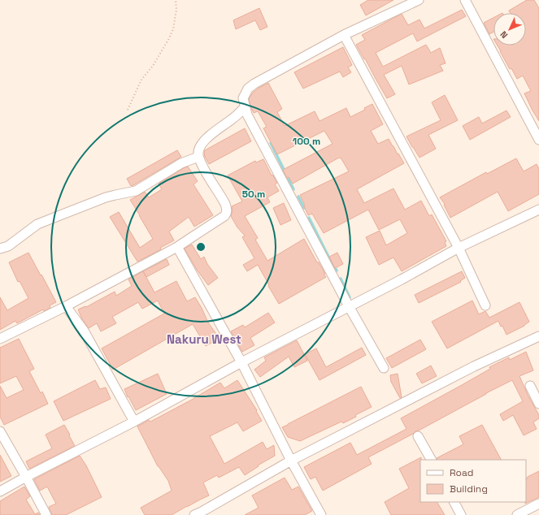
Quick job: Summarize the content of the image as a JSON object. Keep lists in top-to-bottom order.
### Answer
{
  "districts": ["Nakuru West"],
  "legend": ["Road", "Building"],
  "north": "bottom left",
  "rings": ["100 m", "50 m"]
}
